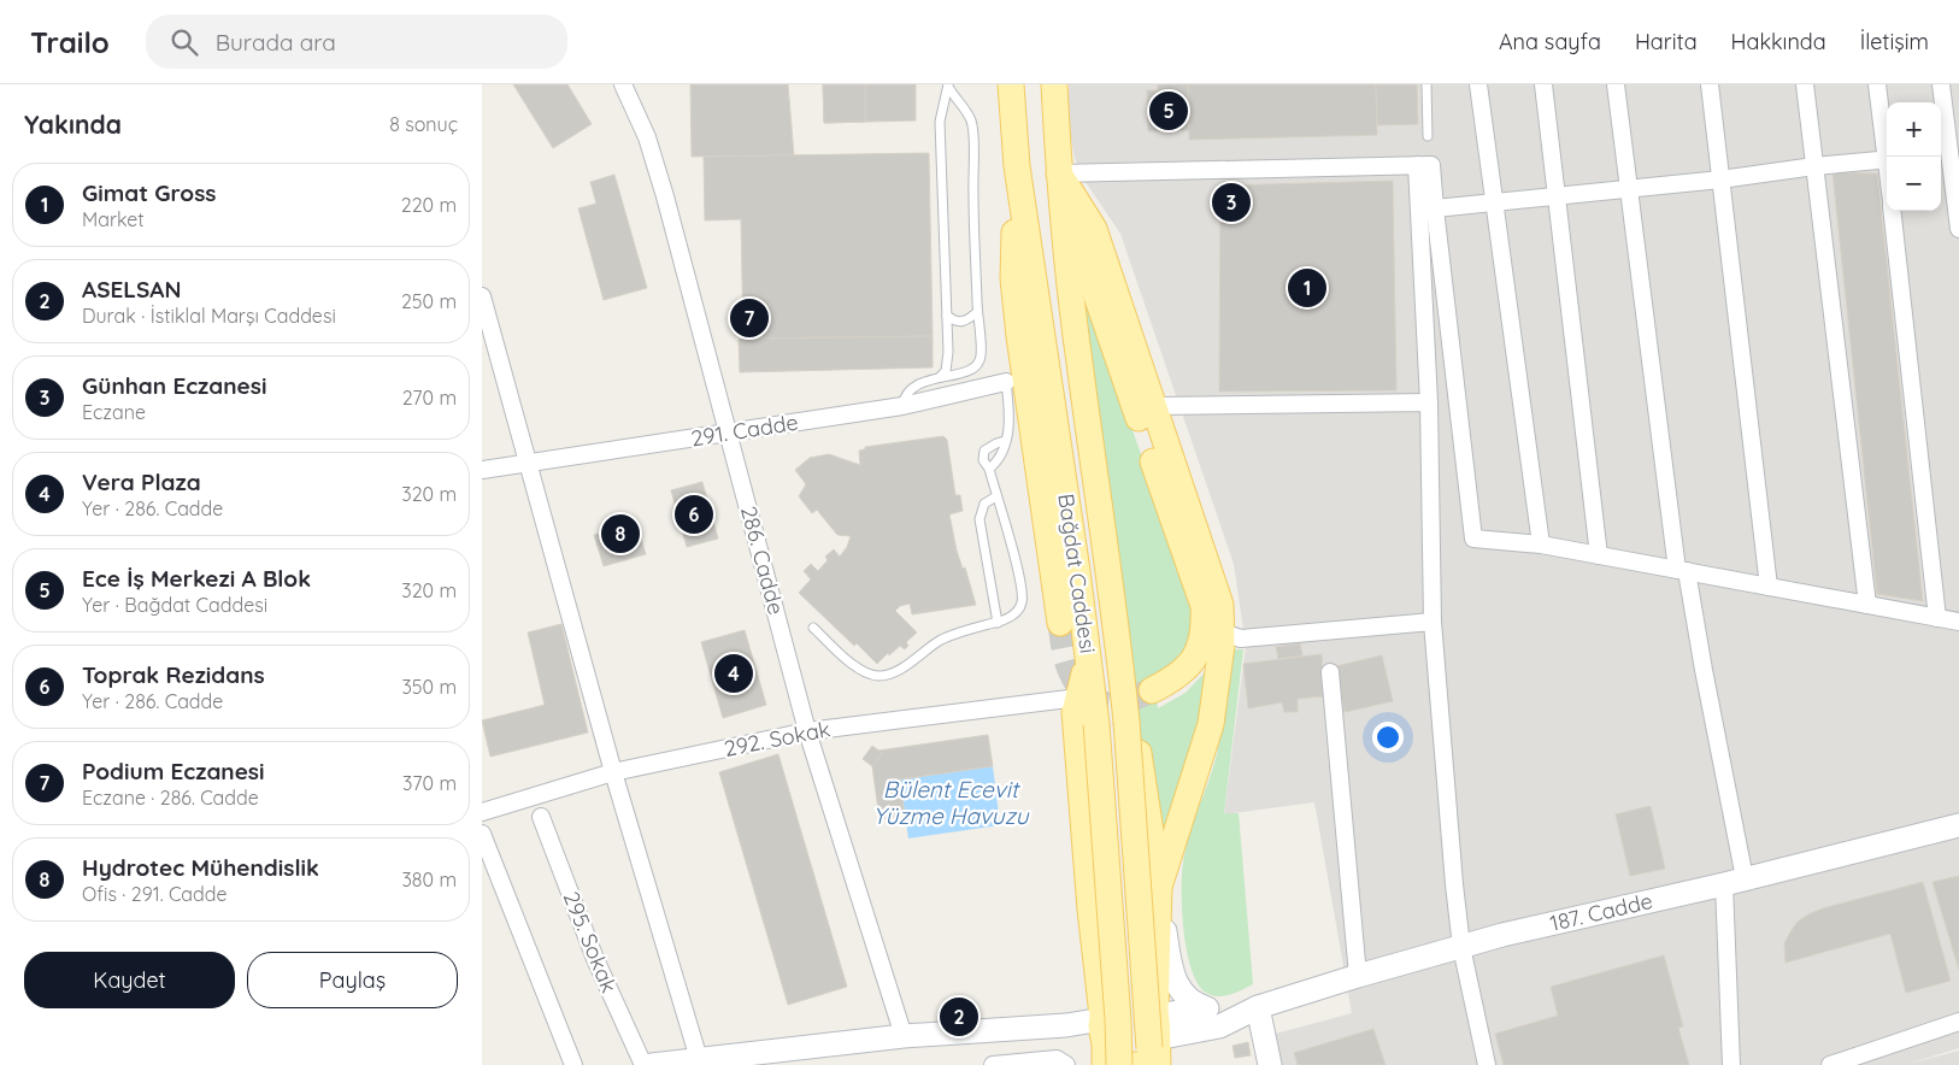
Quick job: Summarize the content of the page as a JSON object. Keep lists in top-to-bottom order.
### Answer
{
  "streets": {
    "main road": ["Bağdat Caddesi", "187. Cadde"],
    "street": [
      "291. Cadde",
      "286. Cadde",
      "292. Sokak",
      "295. Sokak"
    ]
  },
  "crossings": [
    ["291. Cadde", "286. Cadde"],
    ["286. Cadde", "292. Sokak"]
  ],
  "water": ["Bülent Ecevit Yüzme Havuzu"],
  "page": {
    "header": "Trailo",
    "search": "Burada ara",
    "nav": [
      "Ana sayfa",
      "Harita",
      "Hakkında",
      "İletişim"
    ],
    "heading": ["Yakında", "8 sonuç"],
    "pins": [
      "5",
      "3",
      "1",
      "7",
      "6",
      "8",
      "4",
      "2"
    ],
    "map_buttons": ["+", "−"],
    "list": [
      {
        "mark": "1",
        "name": "Gimat Gross",
        "note": "Market",
        "value": "220 m"
      },
      {
        "mark": "2",
        "name": "ASELSAN",
        "note": "Durak · İstiklal Marşı Caddesi",
        "value": "250 m"
      },
      {
        "mark": "3",
        "name": "Günhan Eczanesi",
        "note": "Eczane",
        "value": "270 m"
      },
      {
        "mark": "4",
        "name": "Vera Plaza",
        "note": "Yer · 286. Cadde",
        "value": "320 m"
      },
      {
        "mark": "5",
        "name": "Ece İş Merkezi A Blok",
        "note": "Yer · Bağdat Caddesi",
        "value": "320 m"
      },
      {
        "mark": "6",
        "name": "Toprak Rezidans",
        "note": "Yer · 286. Cadde",
        "value": "350 m"
      },
      {
        "mark": "7",
        "name": "Podium Eczanesi",
        "note": "Eczane · 286. Cadde",
        "value": "370 m"
      },
      {
        "mark": "8",
        "name": "Hydrotec Mühendislik",
        "note": "Ofis · 291. Cadde",
        "value": "380 m"
      }
    ],
    "buttons": ["Kaydet", "Paylaş"]
  }
}
